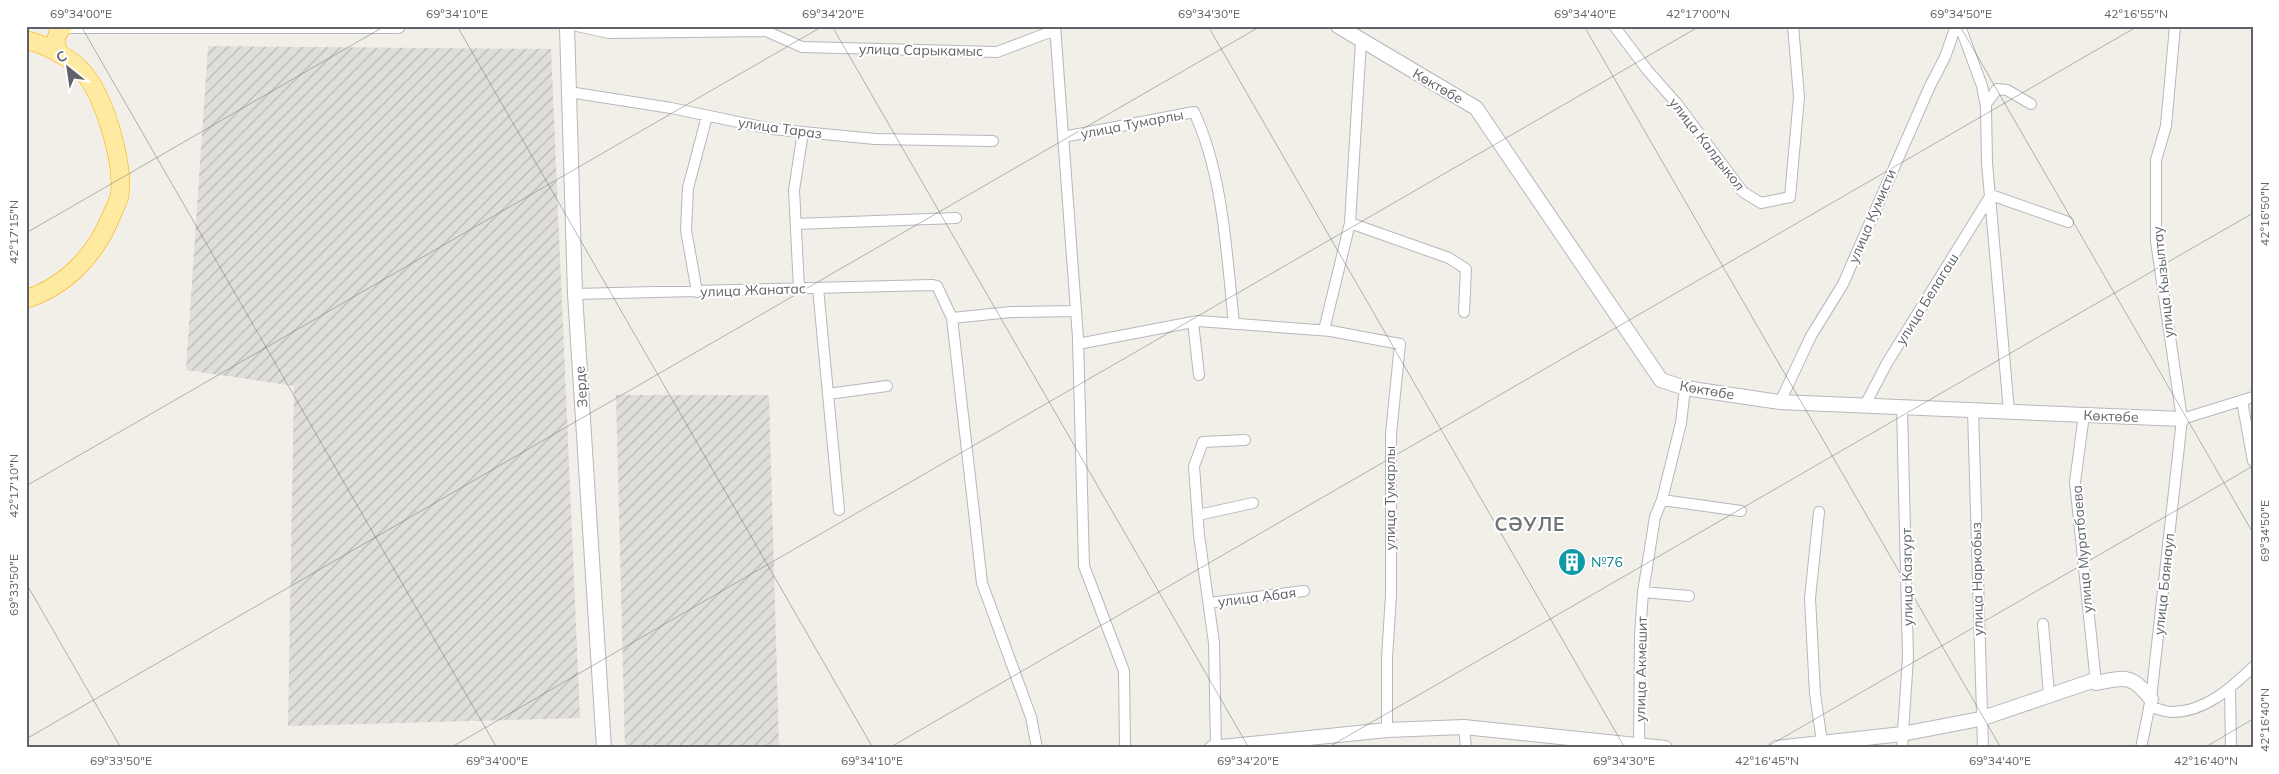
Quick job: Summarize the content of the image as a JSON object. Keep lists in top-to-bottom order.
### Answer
{
  "streets": {
    "street": [
      "улица Сарыкамыс",
      "Көктөбе",
      "улица Тумарлы",
      "улица Тараз",
      "улица Калдыкол",
      "улица Кумисти",
      "улица Кызылтау",
      "улица Жанатас",
      "улица Белагаш",
      "Зерде",
      "улица Муратбаева",
      "улица Казгурт",
      "улица Наркобыз",
      "улица Баянаул",
      "улица Абая",
      "улица Акмешит"
    ]
  },
  "crossings": [
    ["улица Сарыкамыс", "улица Тумарлы"],
    ["Көктөбе", "улица Кумисти"],
    ["Көктөбе", "улица Кызылтау"],
    ["Көктөбе", "улица Белагаш"],
    ["Көктөбе", "улица Муратбаева"],
    ["Көктөбе", "улица Казгурт"],
    ["Көктөбе", "улица Наркобыз"],
    ["Көктөбе", "улица Баянаул"],
    ["Көктөбе", "улица Акмешит"],
    ["улица Тараз", "Зерде"],
    ["улица Кызылтау", "улица Баянаул"],
    ["улица Жанатас", "Зерде"]
  ],
  "districts": ["СӘУЛЕ"],
  "places": {
    "building": ["№76"]
  },
  "north": "top left",
  "coordinates": [
    "69°34'00\"E",
    "69°34'10\"E",
    "69°34'20\"E",
    "69°34'30\"E",
    "69°34'40\"E",
    "42°17'00\"N",
    "69°34'50\"E",
    "42°16'55\"N",
    "42°16'50\"N",
    "42°17'15\"N",
    "42°17'10\"N",
    "69°33'50\"E",
    "42°16'40\"N",
    "42°16'45\"N"
  ]
}
